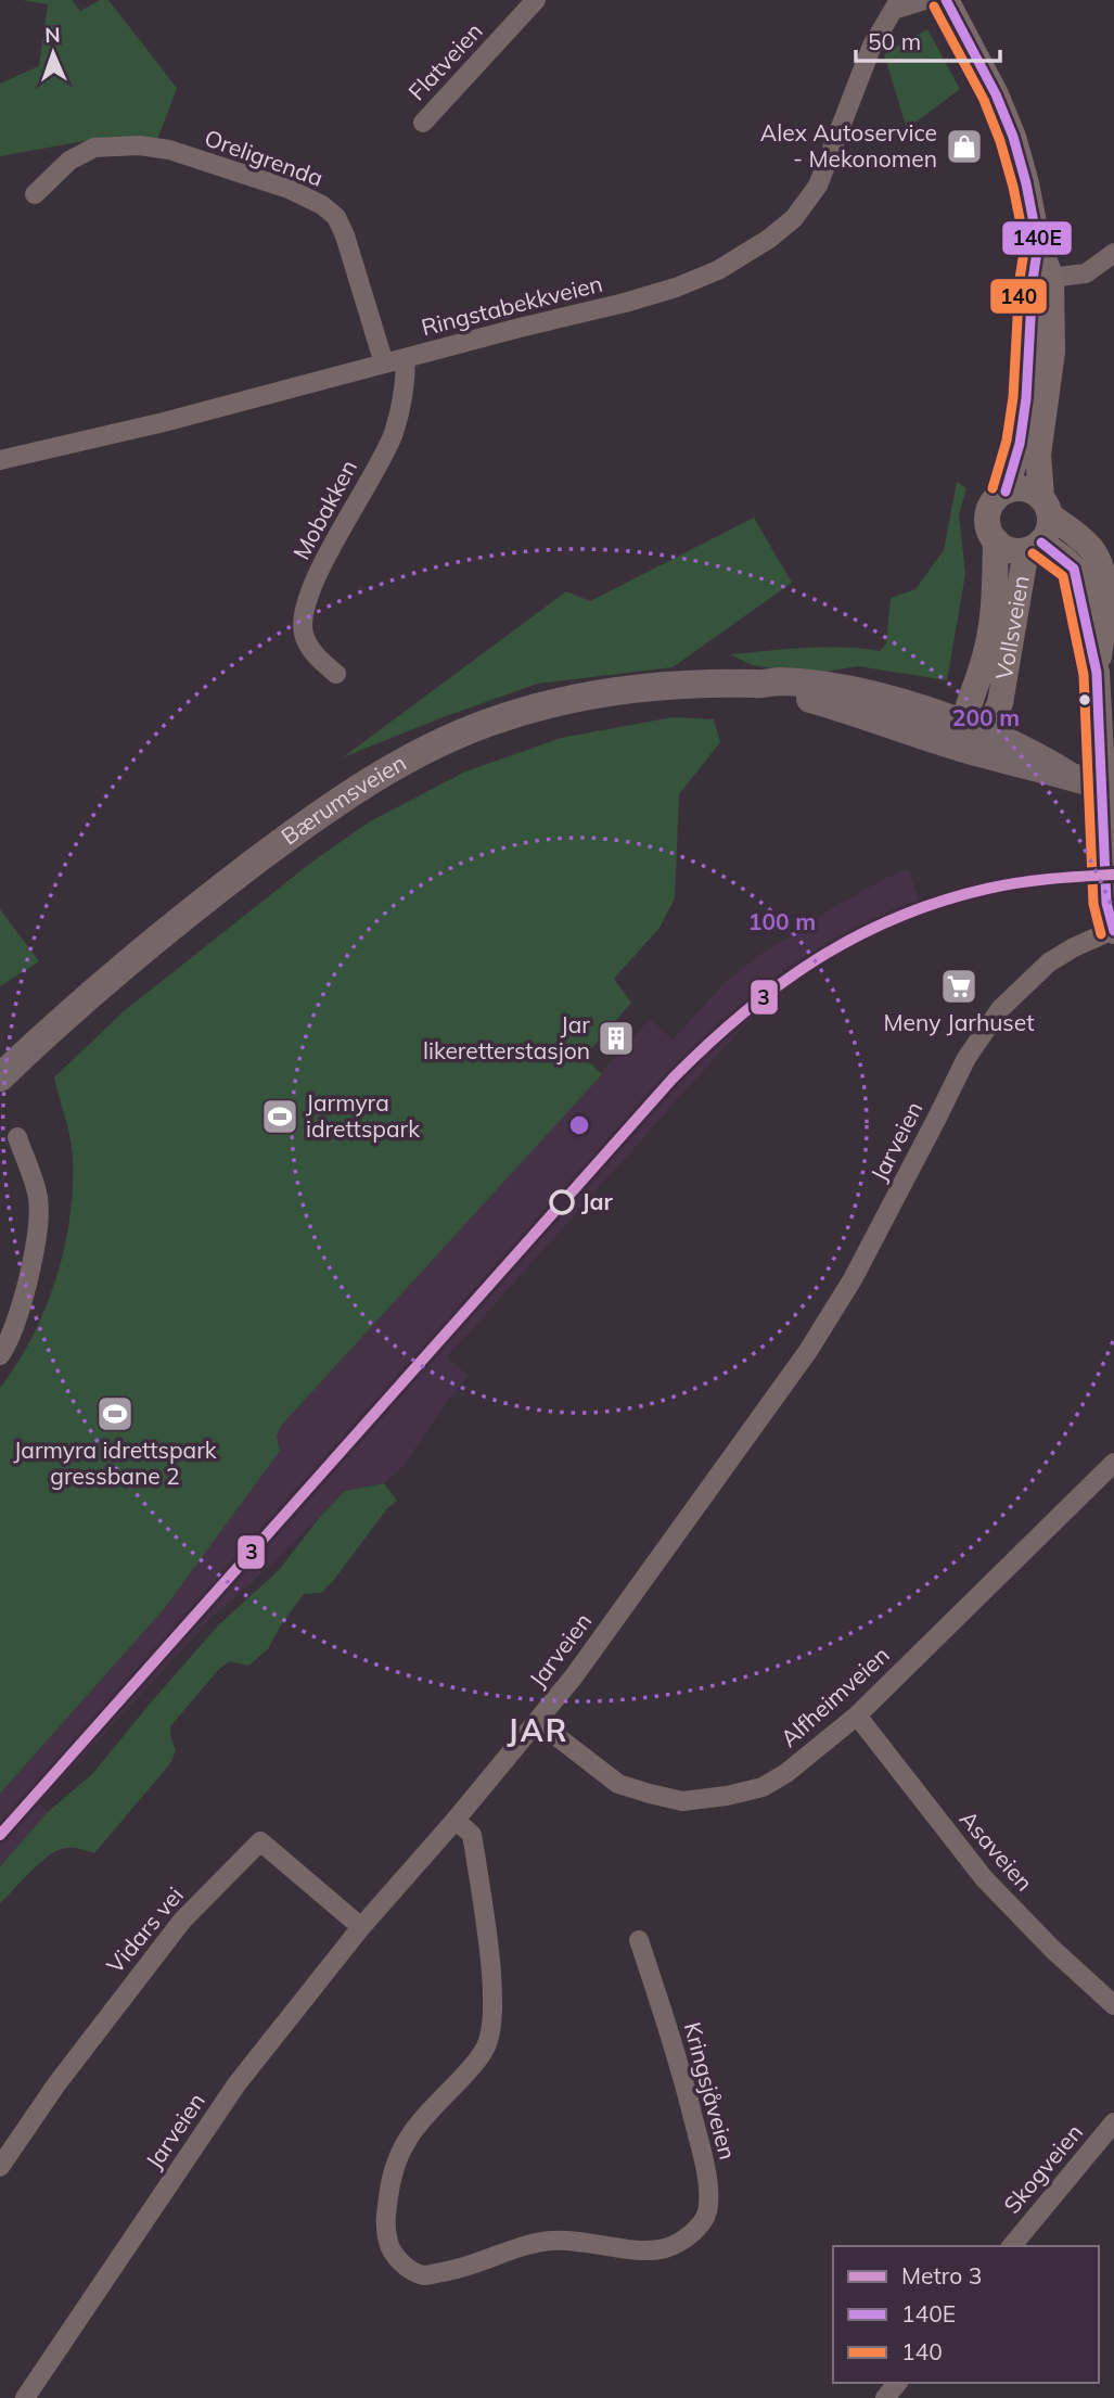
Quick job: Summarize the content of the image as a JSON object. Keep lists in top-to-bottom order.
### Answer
{
  "streets": {
    "main road": ["Vollsveien", "Bærumsveien"],
    "street": [
      "Flatveien",
      "Oreligrenda",
      "Ringstabekkveien",
      "Mobakken",
      "Jarveien",
      "Alfheimveien",
      "Asaveien",
      "Vidars vei",
      "Kringsjåveien",
      "Skogveien"
    ]
  },
  "crossings": [
    ["Oreligrenda", "Ringstabekkveien"],
    ["Ringstabekkveien", "Mobakken"],
    ["Vollsveien", "Bærumsveien"],
    ["Vollsveien", "Jarveien"],
    ["Jarveien", "Alfheimveien"],
    ["Jarveien", "Vidars vei"],
    ["Jarveien", "Kringsjåveien"],
    ["Alfheimveien", "Asaveien"]
  ],
  "districts": ["JAR"],
  "places": {
    "shop": ["Alex Autoservice - Mekonomen"],
    "supermarket": ["Meny Jarhuset"],
    "building": ["Jar likeretterstasjon"],
    "sports": ["Jarmyra idrettspark", "Jarmyra idrettspark gressbane 2"],
    "other": ["Jar"]
  },
  "lines": ["transit line 140E", "transit line 140", "metro line 3"],
  "legend": ["Metro 3", "140E", "140"],
  "scale_bar": "50 m",
  "north": "top",
  "rings": ["200 m", "100 m"]
}
